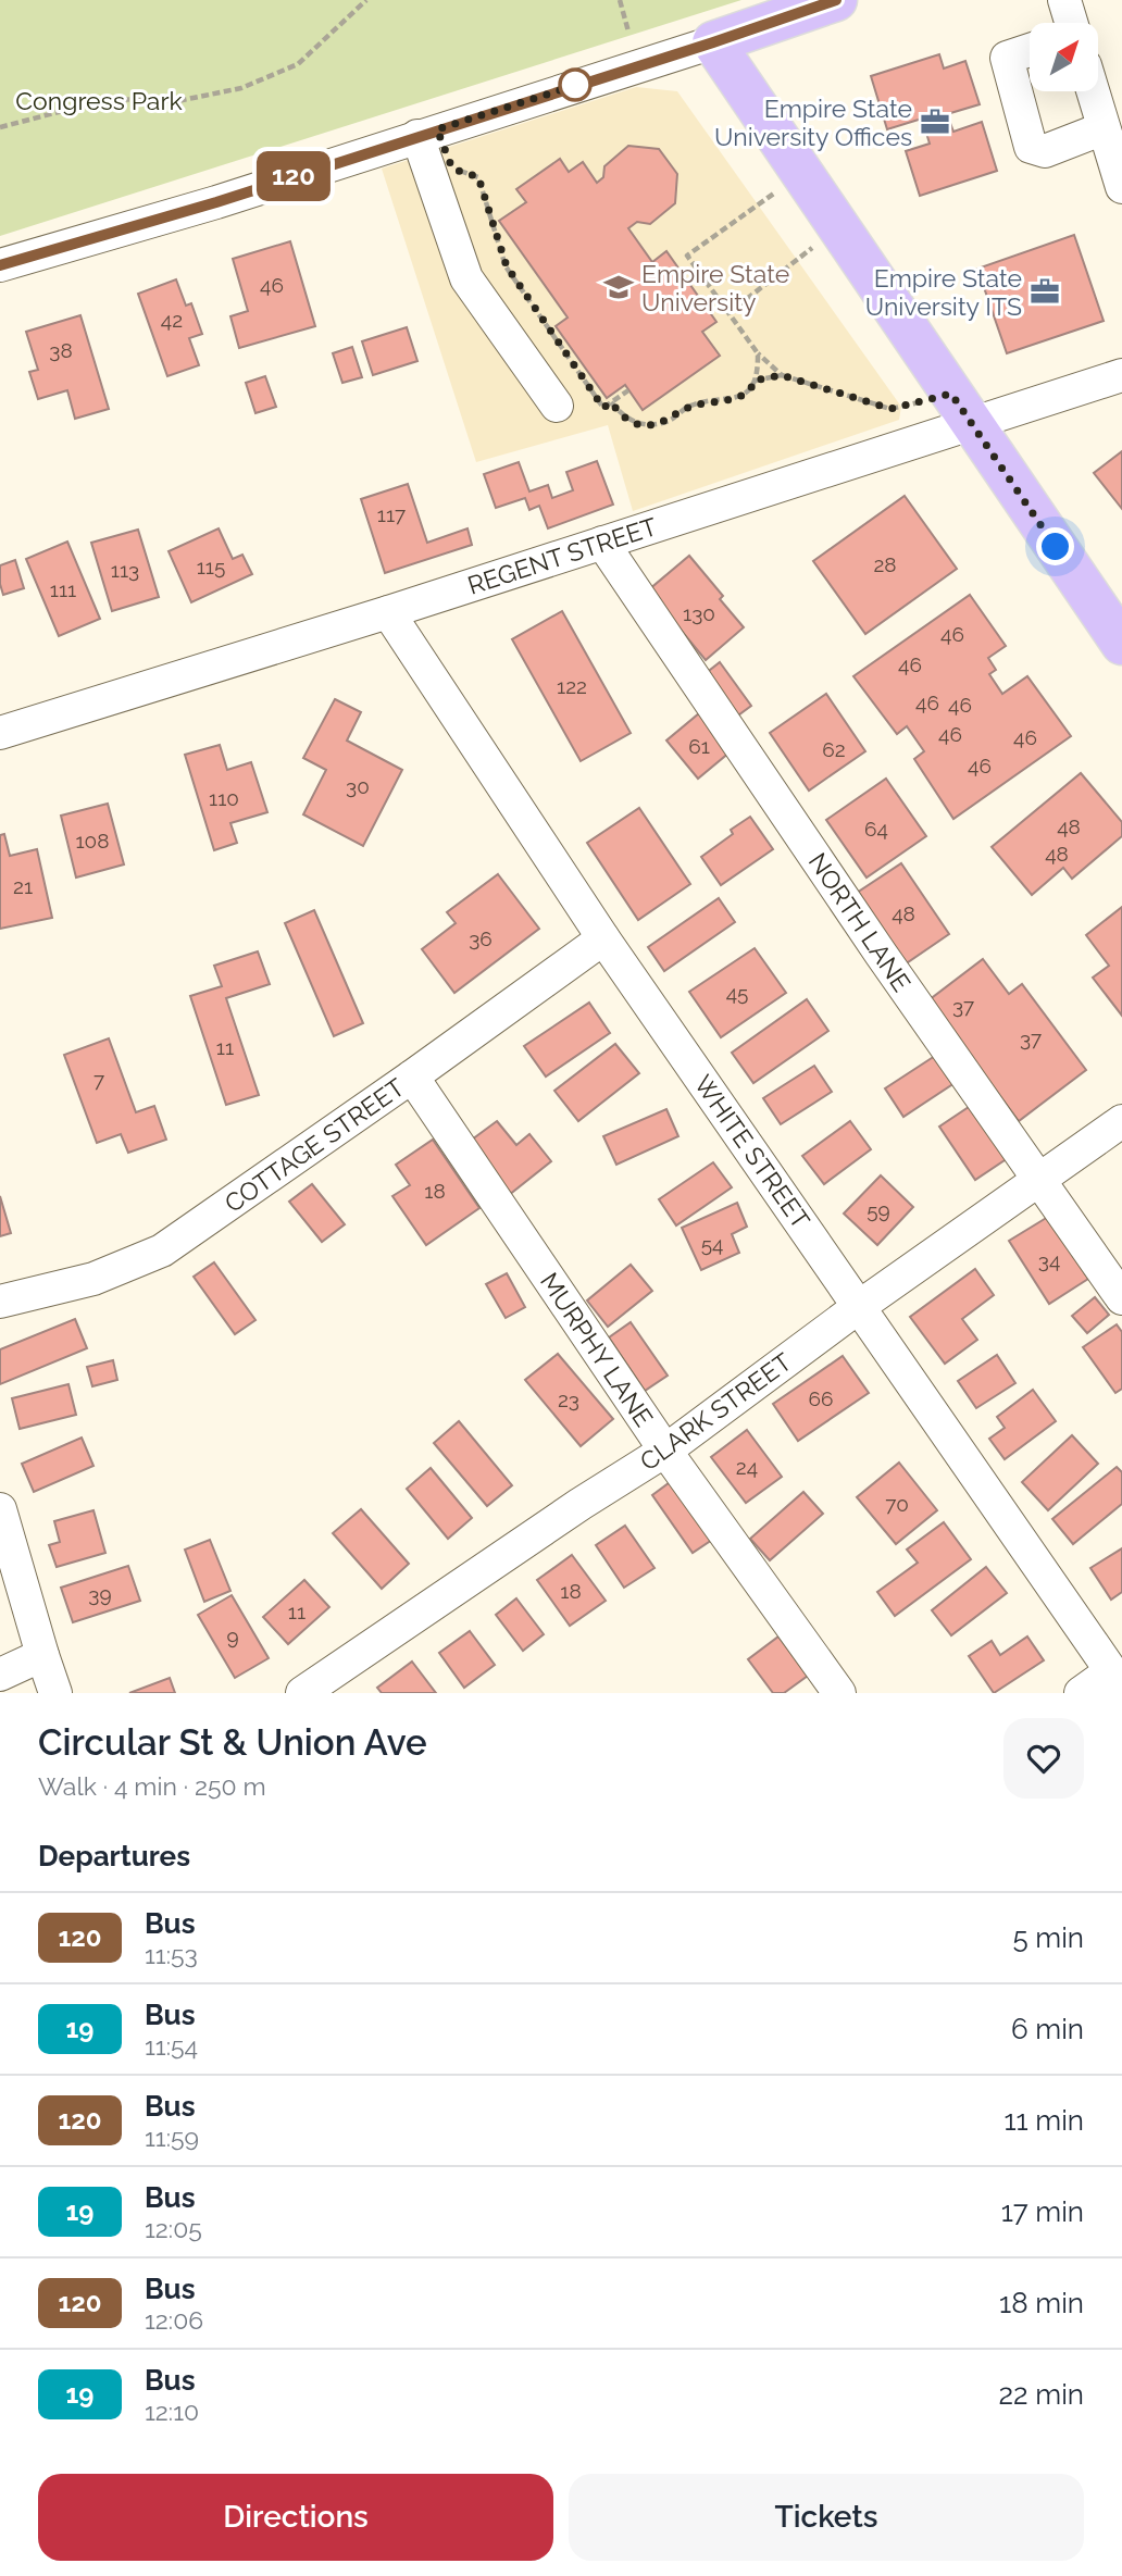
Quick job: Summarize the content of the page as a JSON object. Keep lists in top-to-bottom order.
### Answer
{
  "streets": {
    "street": [
      "REGENT STREET",
      "NORTH LANE",
      "COTTAGE STREET",
      "WHITE STREET",
      "MURPHY LANE",
      "CLARK STREET"
    ]
  },
  "crossings": [
    ["REGENT STREET", "NORTH LANE"],
    ["REGENT STREET", "WHITE STREET"],
    ["NORTH LANE", "CLARK STREET"],
    ["COTTAGE STREET", "WHITE STREET"],
    ["COTTAGE STREET", "MURPHY LANE"],
    ["WHITE STREET", "CLARK STREET"],
    ["MURPHY LANE", "CLARK STREET"]
  ],
  "parks": ["Congress Park"],
  "places": {
    "office": ["Empire State University Offices", "Empire State University ITS"],
    "school or university": ["Empire State University"]
  },
  "lines": ["bus line 120"],
  "house_numbers": [
    "46",
    "42",
    "38",
    "117",
    "28",
    "115",
    "113",
    "111",
    "130",
    "46",
    "46",
    "122",
    "46",
    "46",
    "46",
    "46",
    "61",
    "62",
    "46",
    "30",
    "110",
    "48",
    "64",
    "108",
    "48",
    "21",
    "48",
    "36",
    "45",
    "37",
    "37",
    "11",
    "7",
    "18",
    "59",
    "54",
    "34",
    "66",
    "23",
    "24",
    "70",
    "18",
    "39",
    "11",
    "9"
  ],
  "north": "top right",
  "page": {
    "on_map": "120",
    "heading": [
      ["Circular St & Union Ave", "Walk · 4 min · 250 m"],
      "Departures"
    ],
    "list": [
      {
        "mark": "120",
        "name": "Bus",
        "note": "11:53",
        "value": "5 min"
      },
      {
        "mark": "19",
        "name": "Bus",
        "note": "11:54",
        "value": "6 min"
      },
      {
        "mark": "120",
        "name": "Bus",
        "note": "11:59",
        "value": "11 min"
      },
      {
        "mark": "19",
        "name": "Bus",
        "note": "12:05",
        "value": "17 min"
      },
      {
        "mark": "120",
        "name": "Bus",
        "note": "12:06",
        "value": "18 min"
      },
      {
        "mark": "19",
        "name": "Bus",
        "note": "12:10",
        "value": "22 min"
      }
    ],
    "buttons": ["Directions", "Tickets"]
  }
}
